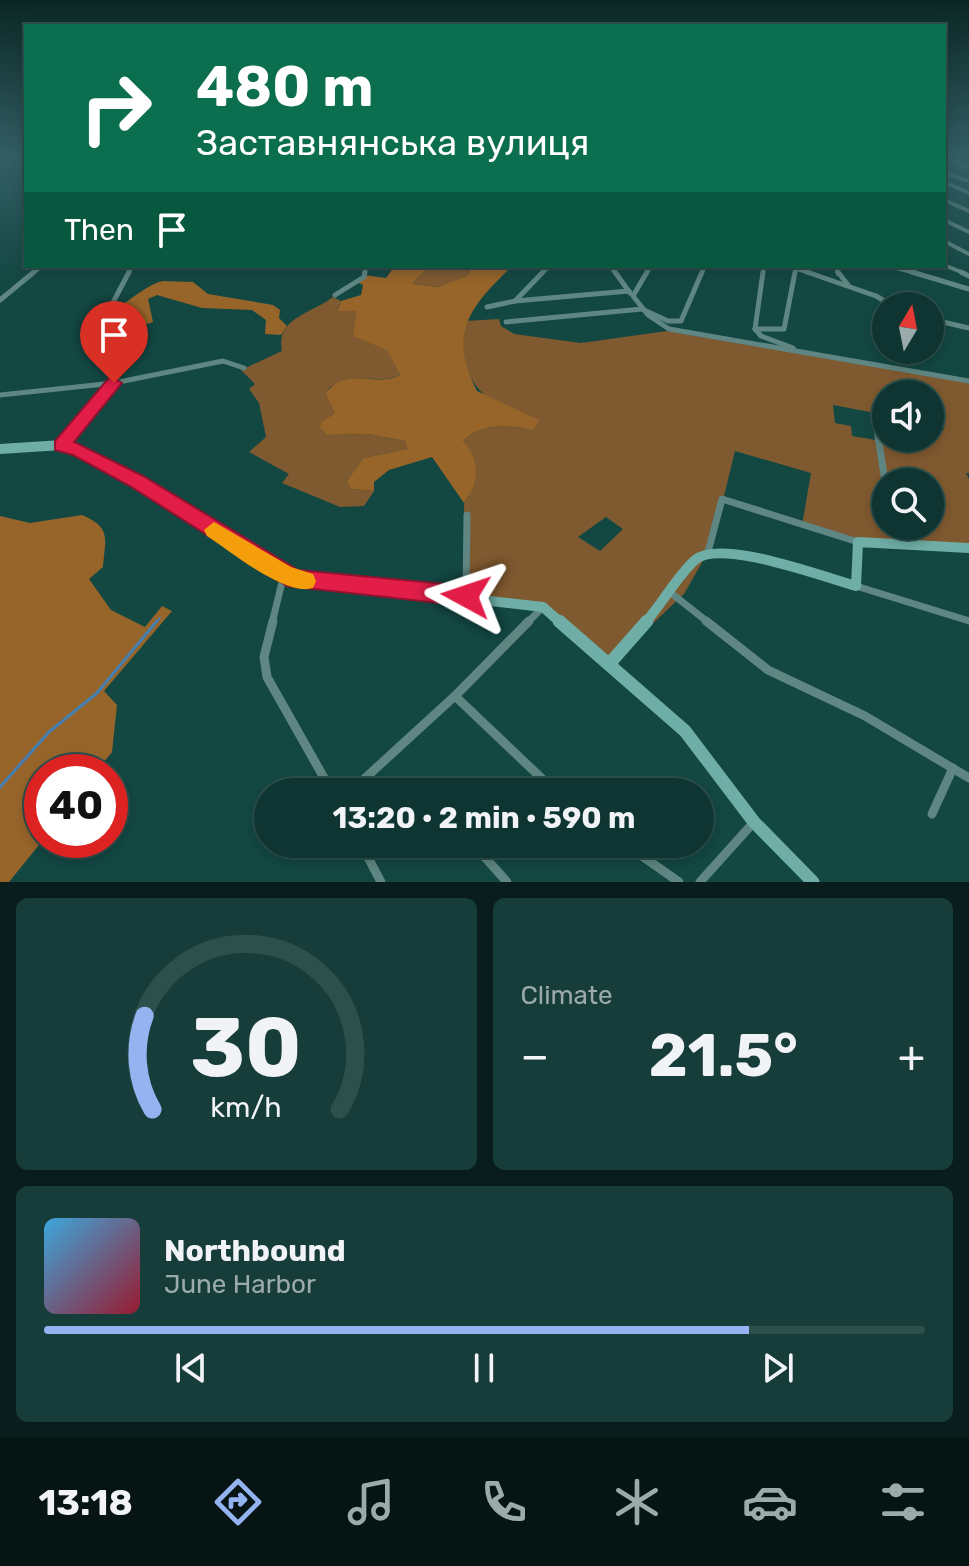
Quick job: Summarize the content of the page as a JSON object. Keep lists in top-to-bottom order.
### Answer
{
  "north": "top",
  "page": {
    "turn": ["480 m", "Заставнянська вулиця"],
    "then": "Then",
    "limit": "40",
    "trip": "13:20 · 2 min · 590 m",
    "tile": "Climate",
    "heat": ["−", "21.5°", "+"],
    "song": ["Northbound", "June Harbor"],
    "tabs": "13:18",
    "gauge": ["30", "km/h"]
  }
}
